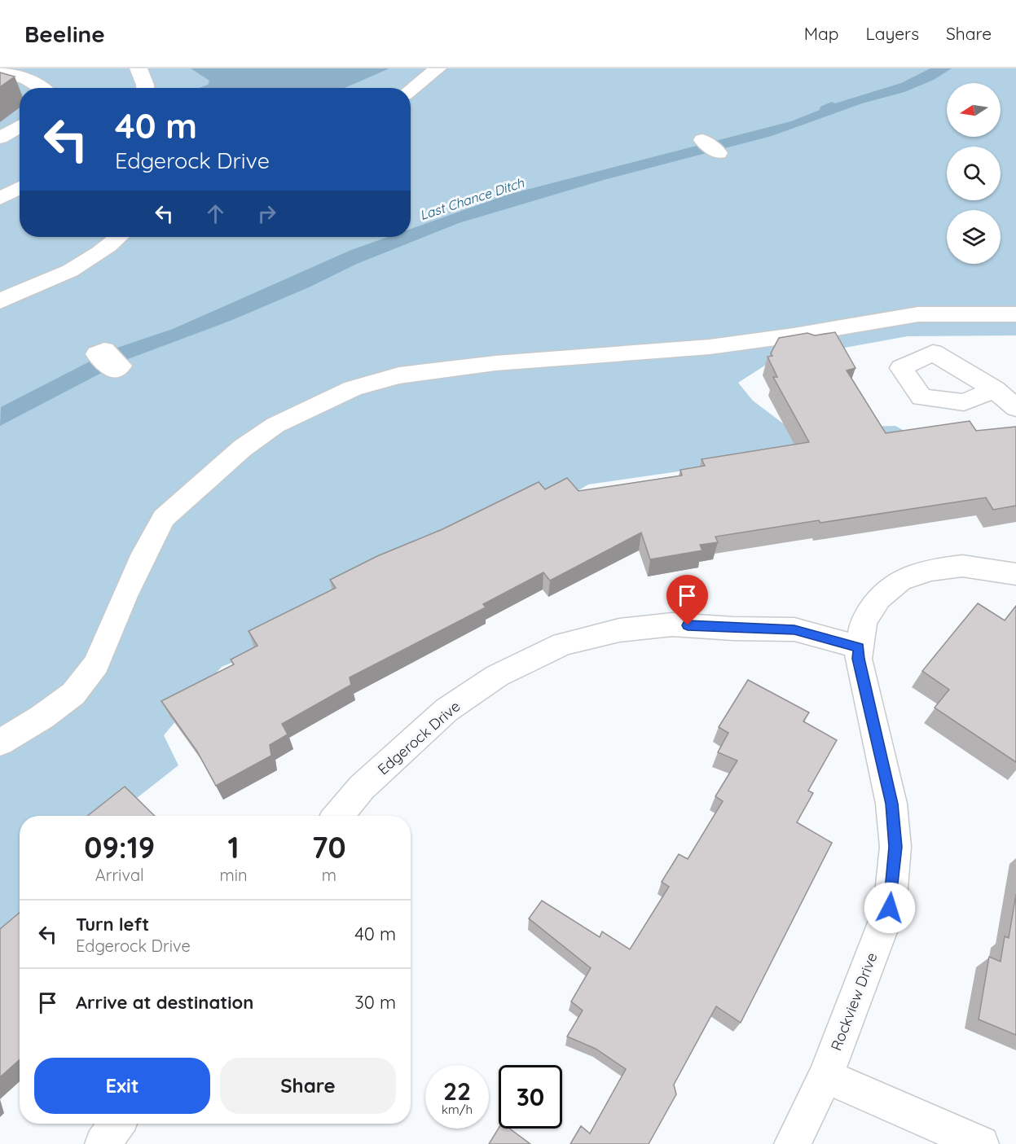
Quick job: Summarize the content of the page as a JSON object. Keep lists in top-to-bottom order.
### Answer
{
  "streets": {
    "street": ["Edgerock Drive", "Rockview Drive"]
  },
  "crossings": [
    ["Edgerock Drive", "Rockview Drive"]
  ],
  "water": ["Last Chance Ditch"],
  "north": "left",
  "page": {
    "header": "Beeline",
    "nav": ["Map", "Layers", "Share"],
    "turn": ["40 m", "Edgerock Drive"],
    "eta": [
      "09:19",
      "Arrival",
      "1",
      "min",
      "70",
      "m"
    ],
    "list": [
      {
        "name": "Turn left",
        "note": "Edgerock Drive",
        "value": "40 m"
      },
      {
        "name": "Arrive at destination",
        "value": "30 m"
      }
    ],
    "buttons": ["Exit", "Share"],
    "speed": "22 km/h",
    "limit": "30"
  }
}
